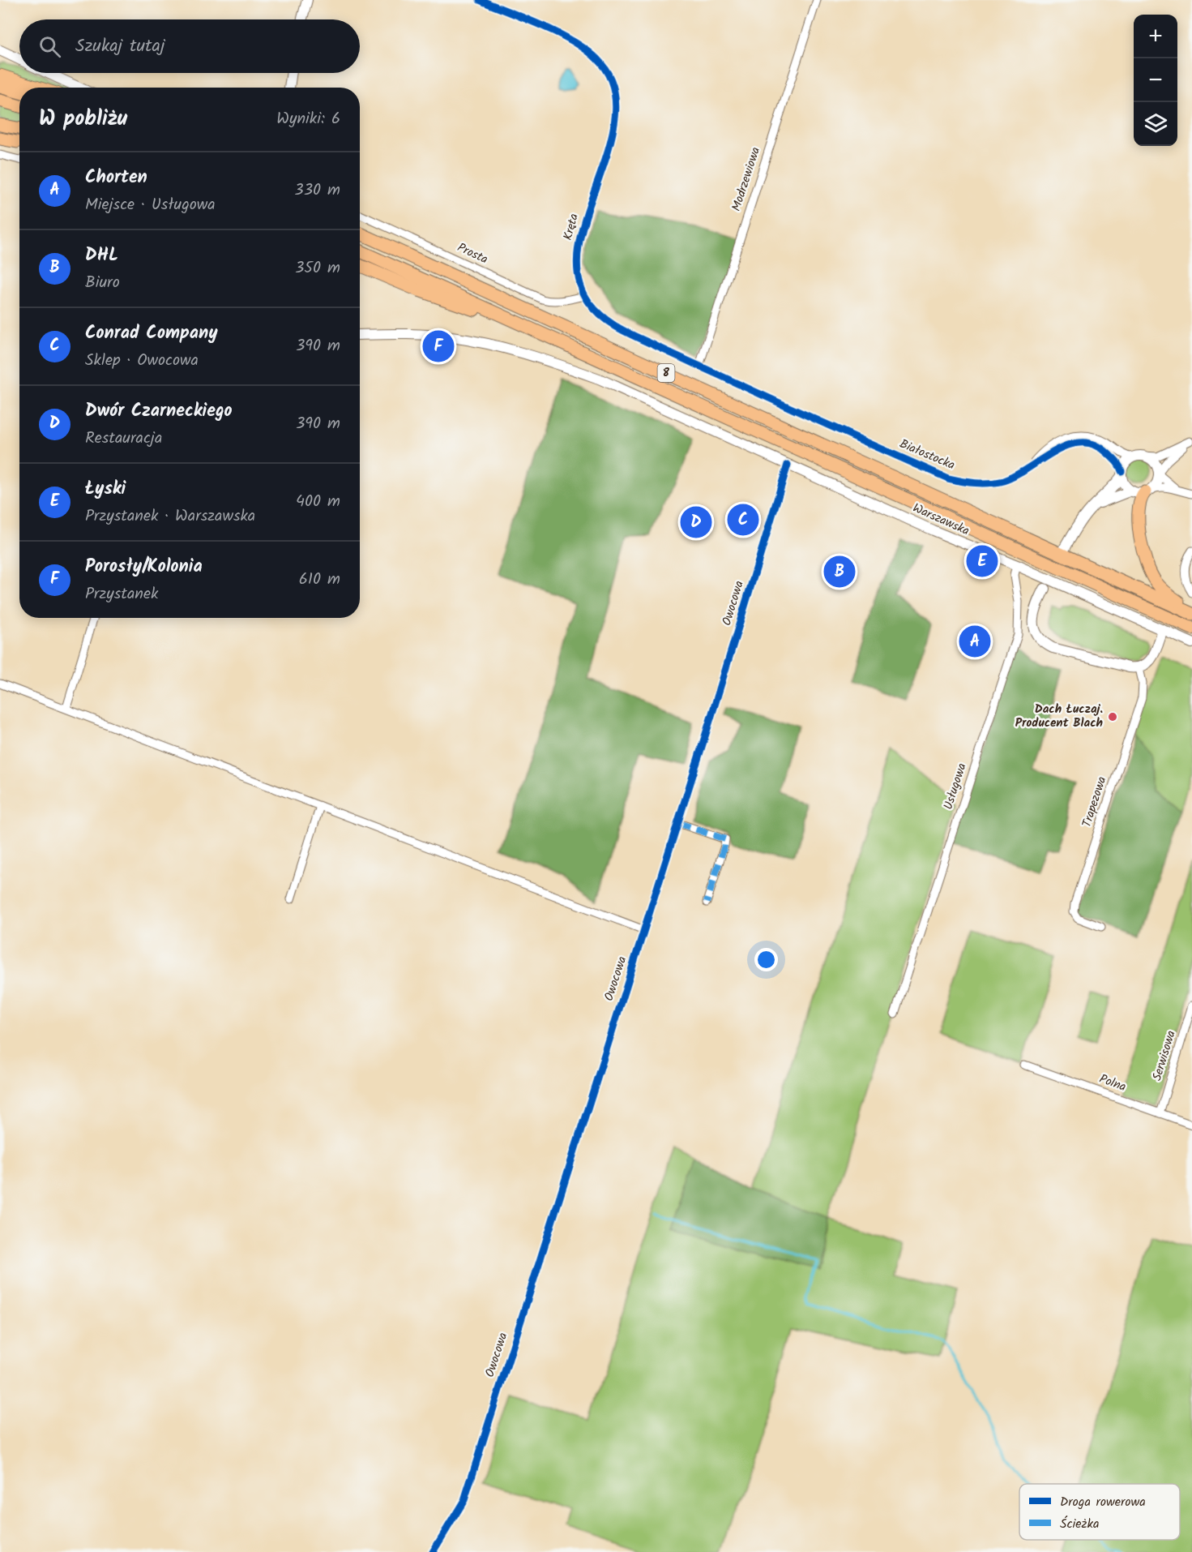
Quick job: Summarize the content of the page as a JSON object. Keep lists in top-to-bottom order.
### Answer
{
  "streets": {
    "highway": ["8"],
    "street": [
      "Modrzewiowa",
      "Kręta",
      "Prosta",
      "Białostocka",
      "Warszawska",
      "Owocowa",
      "Usługowa",
      "Trapezowa",
      "Serwisowa",
      "Polna"
    ]
  },
  "crossings": [
    ["Modrzewiowa", "Kręta"],
    ["Kręta", "Prosta"],
    ["Kręta", "Białostocka"],
    ["Warszawska", "Owocowa"],
    ["Warszawska", "Usługowa"],
    ["Serwisowa", "Polna"]
  ],
  "places": ["Dach Łuczaj. Producent Blach"],
  "legend": ["Droga rowerowa", "Ścieżka"],
  "page": {
    "map_buttons": ["+", "−"],
    "search": "Szukaj tutaj",
    "heading": ["W pobliżu", "Wyniki: 6"],
    "list": [
      {
        "mark": "A",
        "name": "Chorten",
        "note": "Miejsce · Usługowa",
        "value": "330 m"
      },
      {
        "mark": "B",
        "name": "DHL",
        "note": "Biuro",
        "value": "350 m"
      },
      {
        "mark": "C",
        "name": "Conrad Company",
        "note": "Sklep · Owocowa",
        "value": "390 m"
      },
      {
        "mark": "D",
        "name": "Dwór Czarneckiego",
        "note": "Restauracja",
        "value": "390 m"
      },
      {
        "mark": "E",
        "name": "Łyski",
        "note": "Przystanek · Warszawska",
        "value": "400 m"
      },
      {
        "mark": "F",
        "name": "Porosły/Kolonia",
        "note": "Przystanek",
        "value": "610 m"
      }
    ],
    "pins": [
      "F",
      "C",
      "D",
      "E",
      "B",
      "A"
    ]
  }
}
